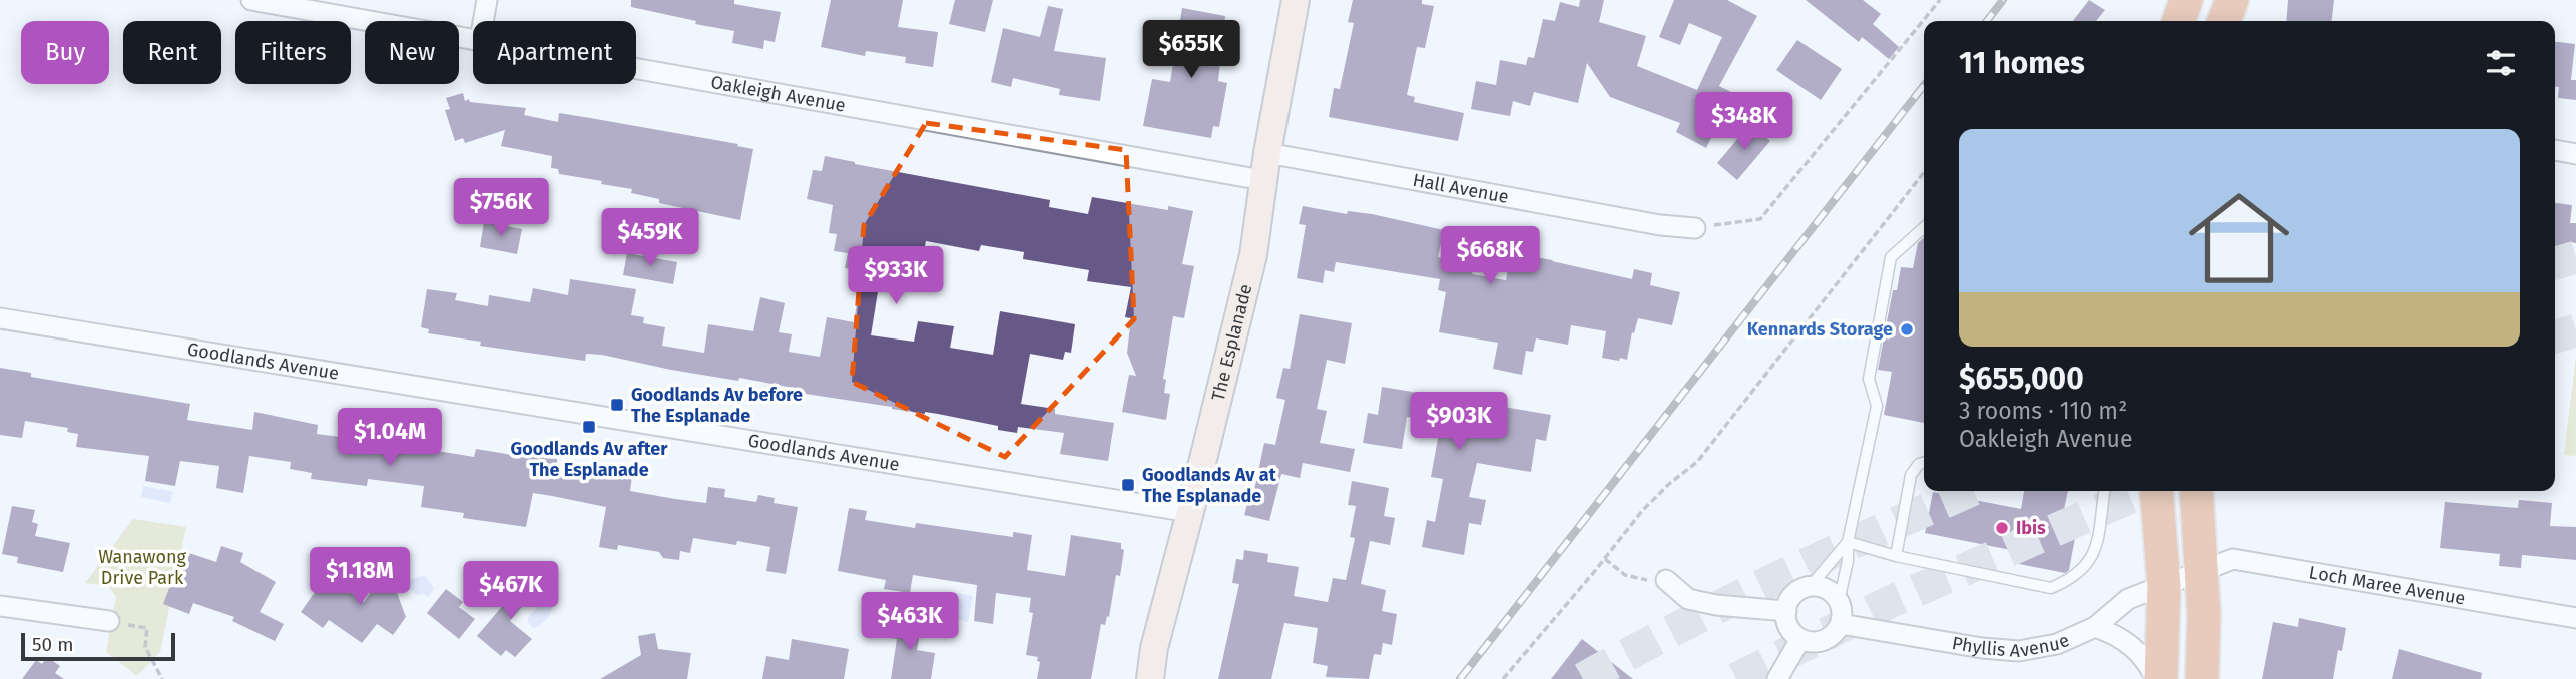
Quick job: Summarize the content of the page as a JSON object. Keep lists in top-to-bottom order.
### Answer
{
  "streets": {
    "main road": ["The Esplanade"],
    "street": [
      "Oakleigh Avenue",
      "Hall Avenue",
      "Goodlands Avenue",
      "Loch Maree Avenue",
      "Phyllis Avenue"
    ]
  },
  "crossings": [
    ["Oakleigh Avenue", "The Esplanade"],
    ["Hall Avenue", "The Esplanade"],
    ["The Esplanade", "Goodlands Avenue"],
    ["Loch Maree Avenue", "Phyllis Avenue"]
  ],
  "parks": ["Wanawong Drive Park"],
  "places": {
    "other": ["Kennards Storage", "Ibis"],
    "transit": ["Goodlands Av before The Esplanade", "Goodlands Av after The Esplanade", "Goodlands Av at The Esplanade"]
  },
  "scale_bar": "50 m",
  "page": {
    "price": [
      "$655K",
      "$348K",
      "$756K",
      "$459K",
      "$668K",
      "$933K",
      "$903K",
      "$1.04M",
      "$1.18M",
      "$467K",
      "$463K"
    ],
    "chip": [
      "Buy",
      "Rent",
      "Filters",
      "New",
      "Apartment"
    ],
    "heading": "11 homes",
    "list": [
      {
        "name": "$655,000",
        "note": "3 rooms · 110 m² · Oakleigh Avenue"
      }
    ],
    "scale": "50 m"
  }
}
